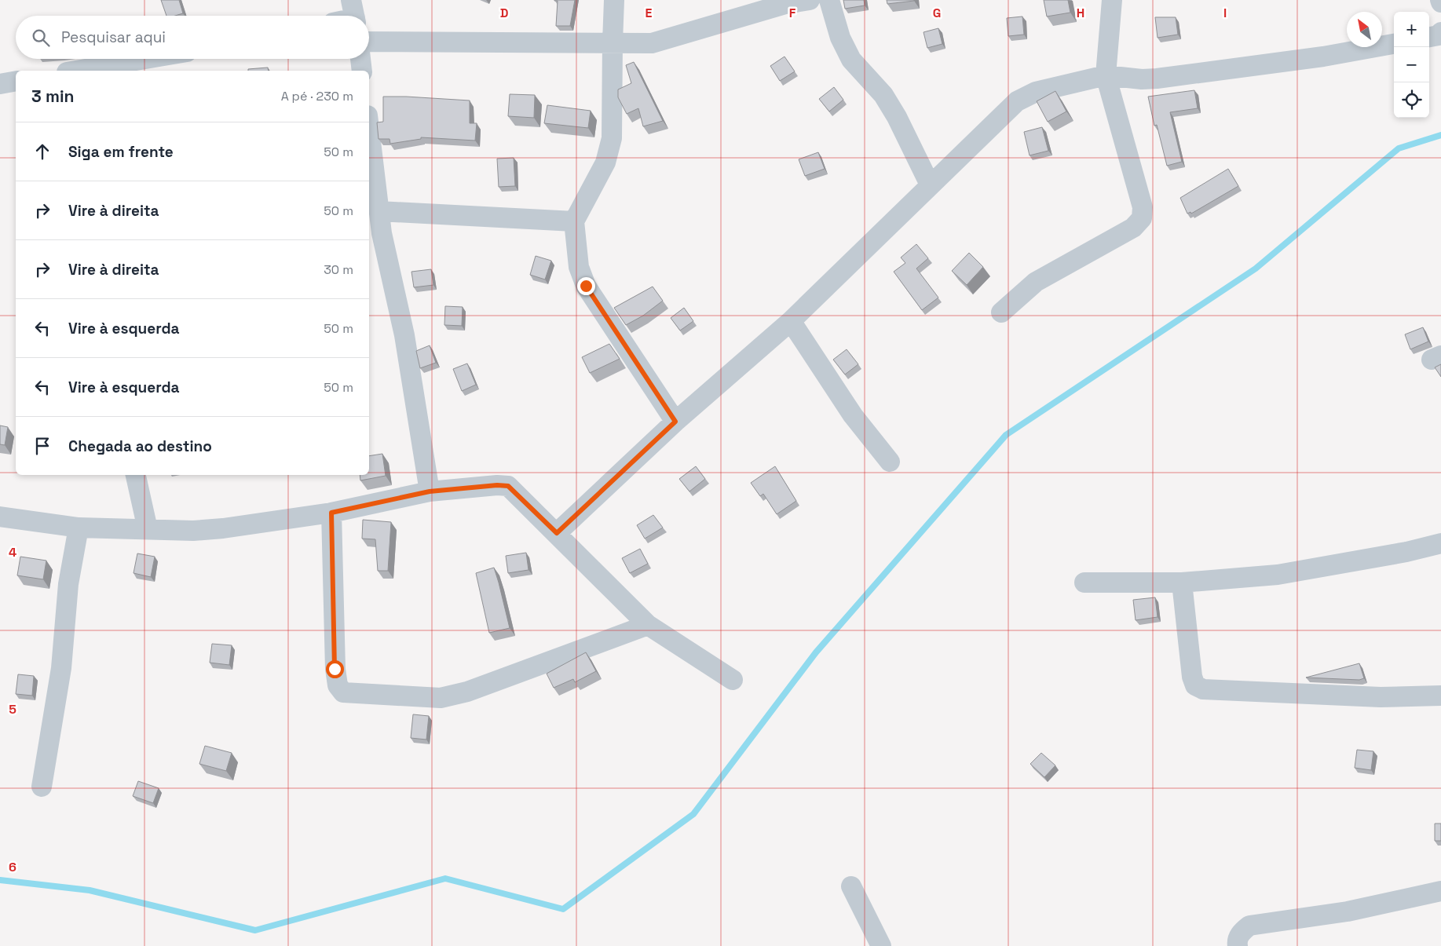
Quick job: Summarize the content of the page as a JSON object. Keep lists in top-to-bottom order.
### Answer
{
  "north": "top left",
  "page": {
    "map_buttons": ["+", "−"],
    "search": "Pesquisar aqui",
    "heading": ["3 min", "A pé · 230 m"],
    "list": [
      ["Siga em frente", "50 m"],
      ["Vire à direita", "50 m"],
      ["Vire à direita", "30 m"],
      ["Vire à esquerda", "50 m"],
      ["Vire à esquerda", "50 m"],
      "Chegada ao destino"
    ]
  },
  "grid": {
    "columns": [
      "D",
      "E",
      "F",
      "G",
      "H",
      "I"
    ],
    "rows": ["4", "5", "6"]
  }
}
